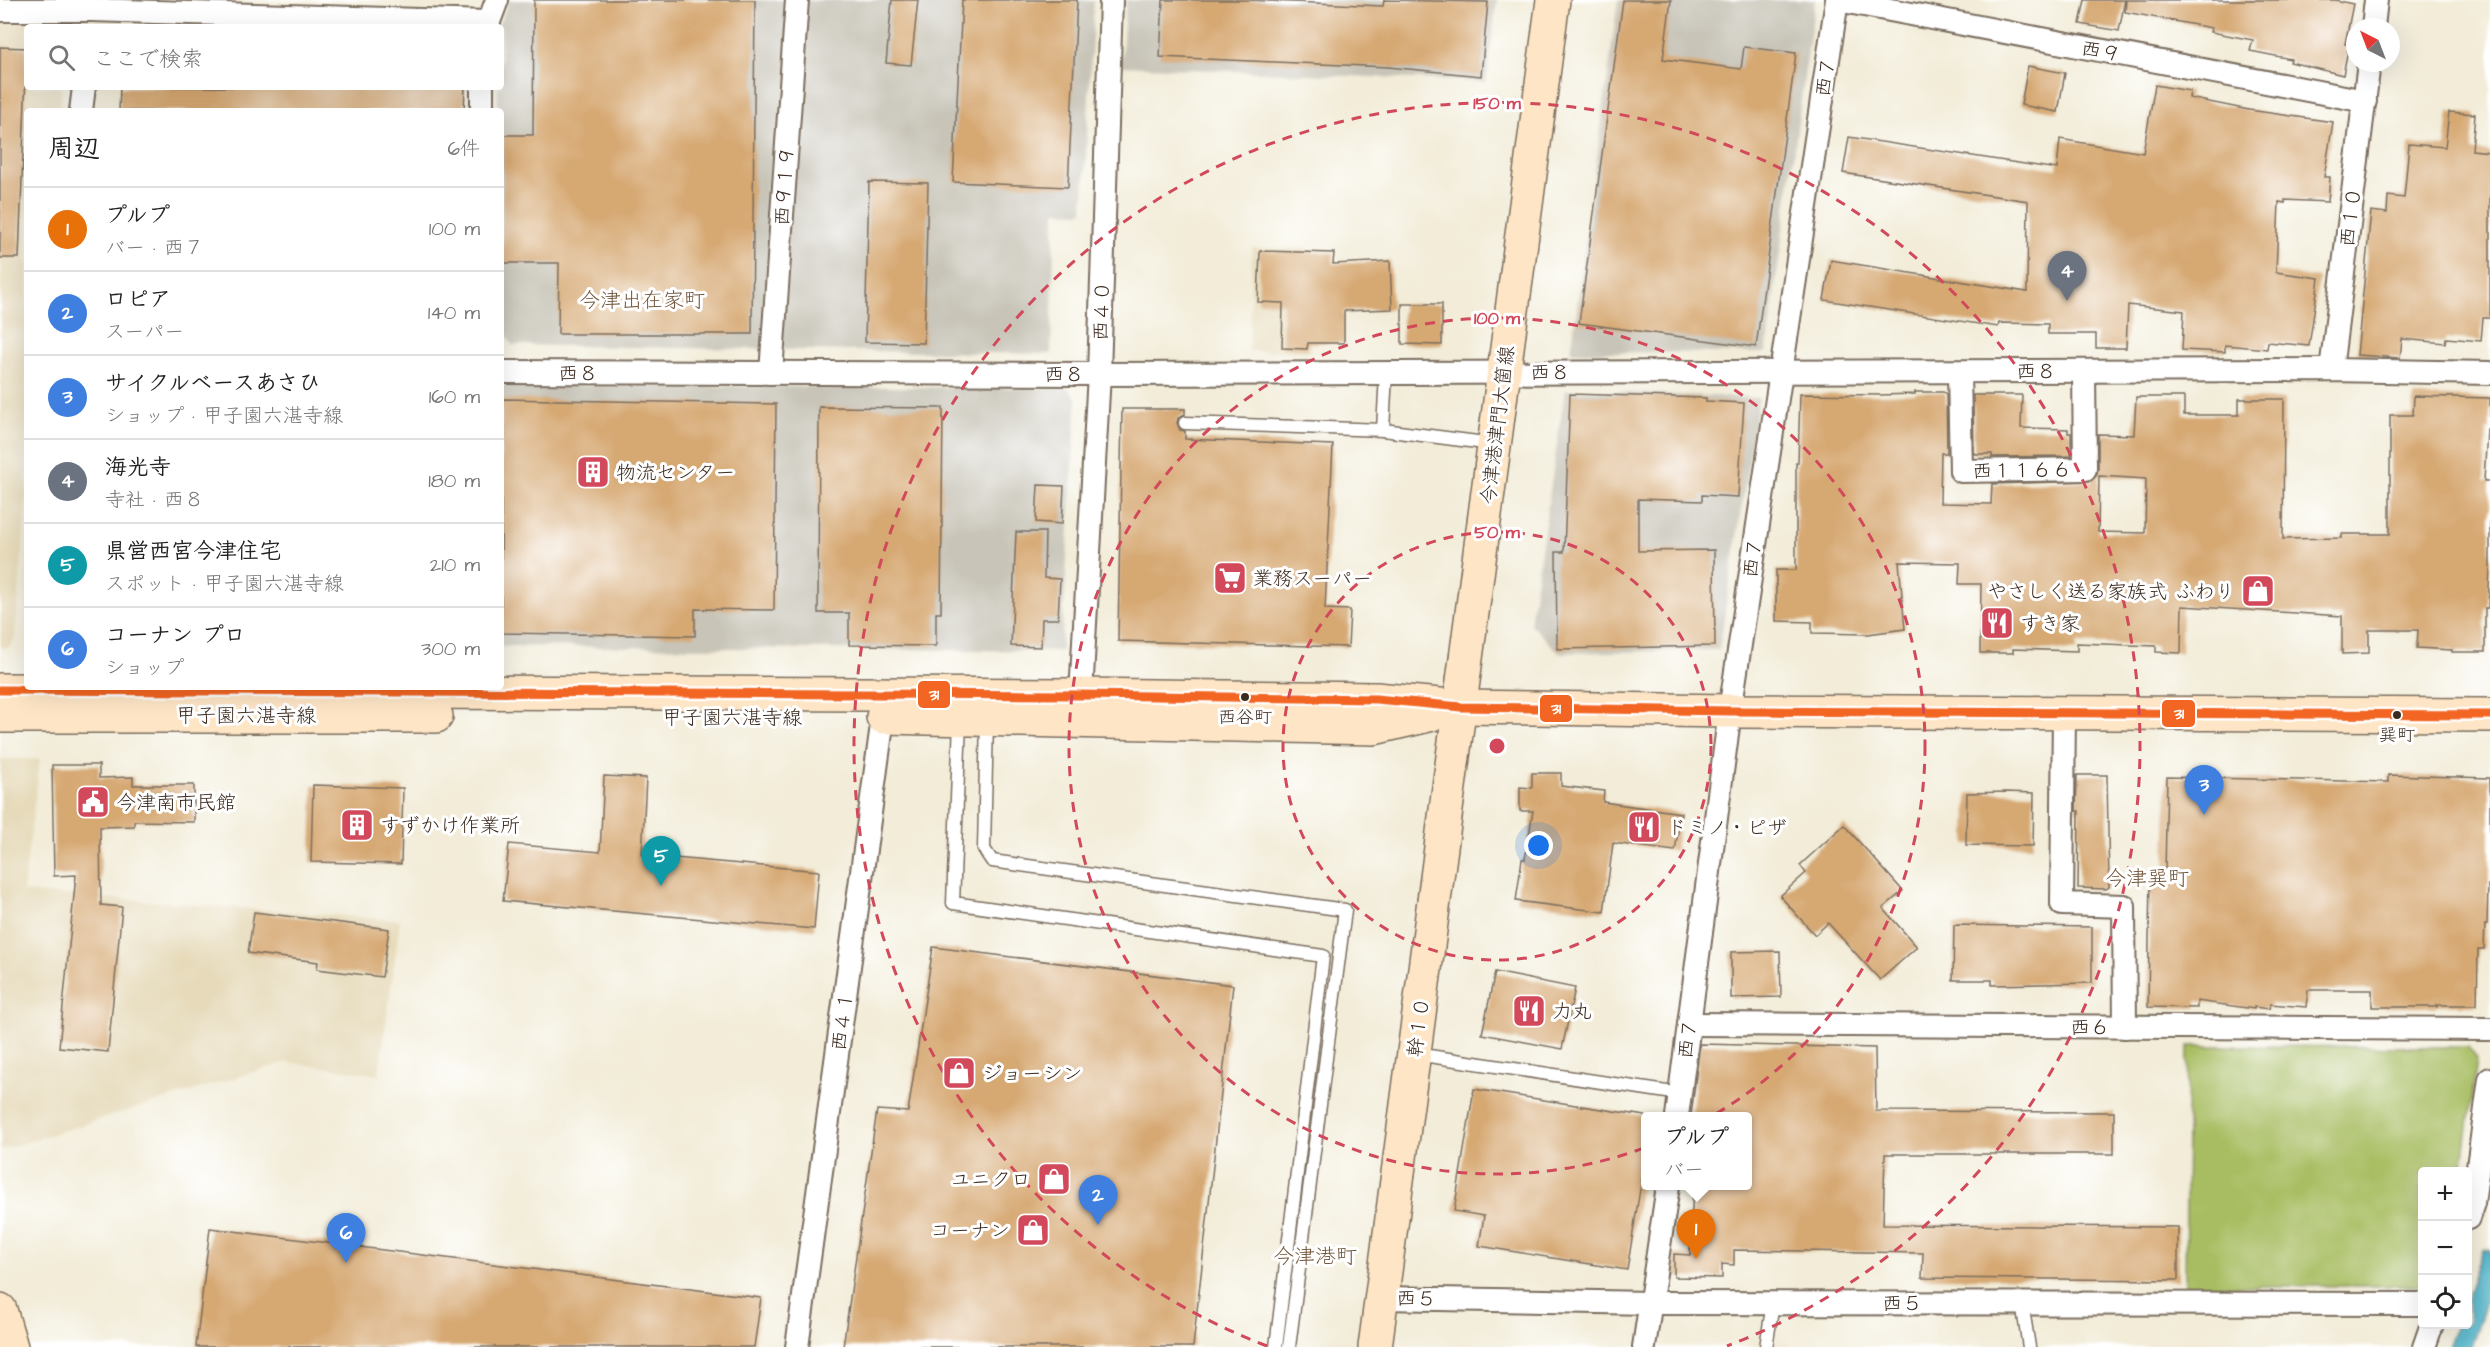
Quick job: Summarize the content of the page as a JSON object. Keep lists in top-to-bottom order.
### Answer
{
  "streets": {
    "main road": ["今津港津門大箇線", "甲子園六湛寺線", "幹１０"],
    "street": [
      "西９",
      "西７",
      "西９１９",
      "西１０",
      "西４０",
      "西８",
      "西１１６６",
      "西４１",
      "西６",
      "西５"
    ]
  },
  "crossings": [
    ["西９", "西７"],
    ["西９", "西１０"],
    ["西７", "西８"],
    ["西７", "甲子園六湛寺線"],
    ["西７", "西６"],
    ["西９１９", "西８"],
    ["西１０", "西８"],
    ["西４０", "西８"],
    ["西４０", "甲子園六湛寺線"],
    ["西８", "今津港津門大箇線"],
    ["西８", "西１１６６"],
    ["今津港津門大箇線", "甲子園六湛寺線"],
    ["今津港津門大箇線", "幹１０"],
    ["甲子園六湛寺線", "西４１"],
    ["甲子園六湛寺線", "幹１０"],
    ["幹１０", "西５"]
  ],
  "districts": ["今津出在家町", "今津巽町", "今津港町"],
  "places": {
    "building": ["物流センター", "すずかけ作業所"],
    "supermarket": ["業務スーパー"],
    "shop": [
      "やさしく送る家族式 ふわり",
      "ジョーシン",
      "ユニクロ",
      "コーナン"
    ],
    "restaurant": ["すき家", "ドミノ・ピザ", "力丸"],
    "other": ["西谷町", "巽町"],
    "public building": ["今津南市民館"]
  },
  "lines": ["transit line 31"],
  "north": "top left",
  "page": {
    "search": "ここで検索",
    "heading": ["周辺", "6件"],
    "list": [
      {
        "mark": "1",
        "name": "プルプ",
        "note": "バー · 西７",
        "value": "100 m"
      },
      {
        "mark": "2",
        "name": "ロピア",
        "note": "スーパー",
        "value": "140 m"
      },
      {
        "mark": "3",
        "name": "サイクルベースあさひ",
        "note": "ショップ · 甲子園六湛寺線",
        "value": "160 m"
      },
      {
        "mark": "4",
        "name": "海光寺",
        "note": "寺社 · 西８",
        "value": "180 m"
      },
      {
        "mark": "5",
        "name": "県営西宮今津住宅",
        "note": "スポット · 甲子園六湛寺線",
        "value": "210 m"
      },
      {
        "mark": "6",
        "name": "コーナン プロ",
        "note": "ショップ",
        "value": "300 m"
      }
    ],
    "pins": [
      "4",
      "3",
      "5",
      "2",
      "1",
      "6"
    ],
    "popup": ["プルプ", "バー"],
    "map_buttons": ["+", "−"]
  },
  "rings": ["150 m", "100 m", "50 m"]
}
